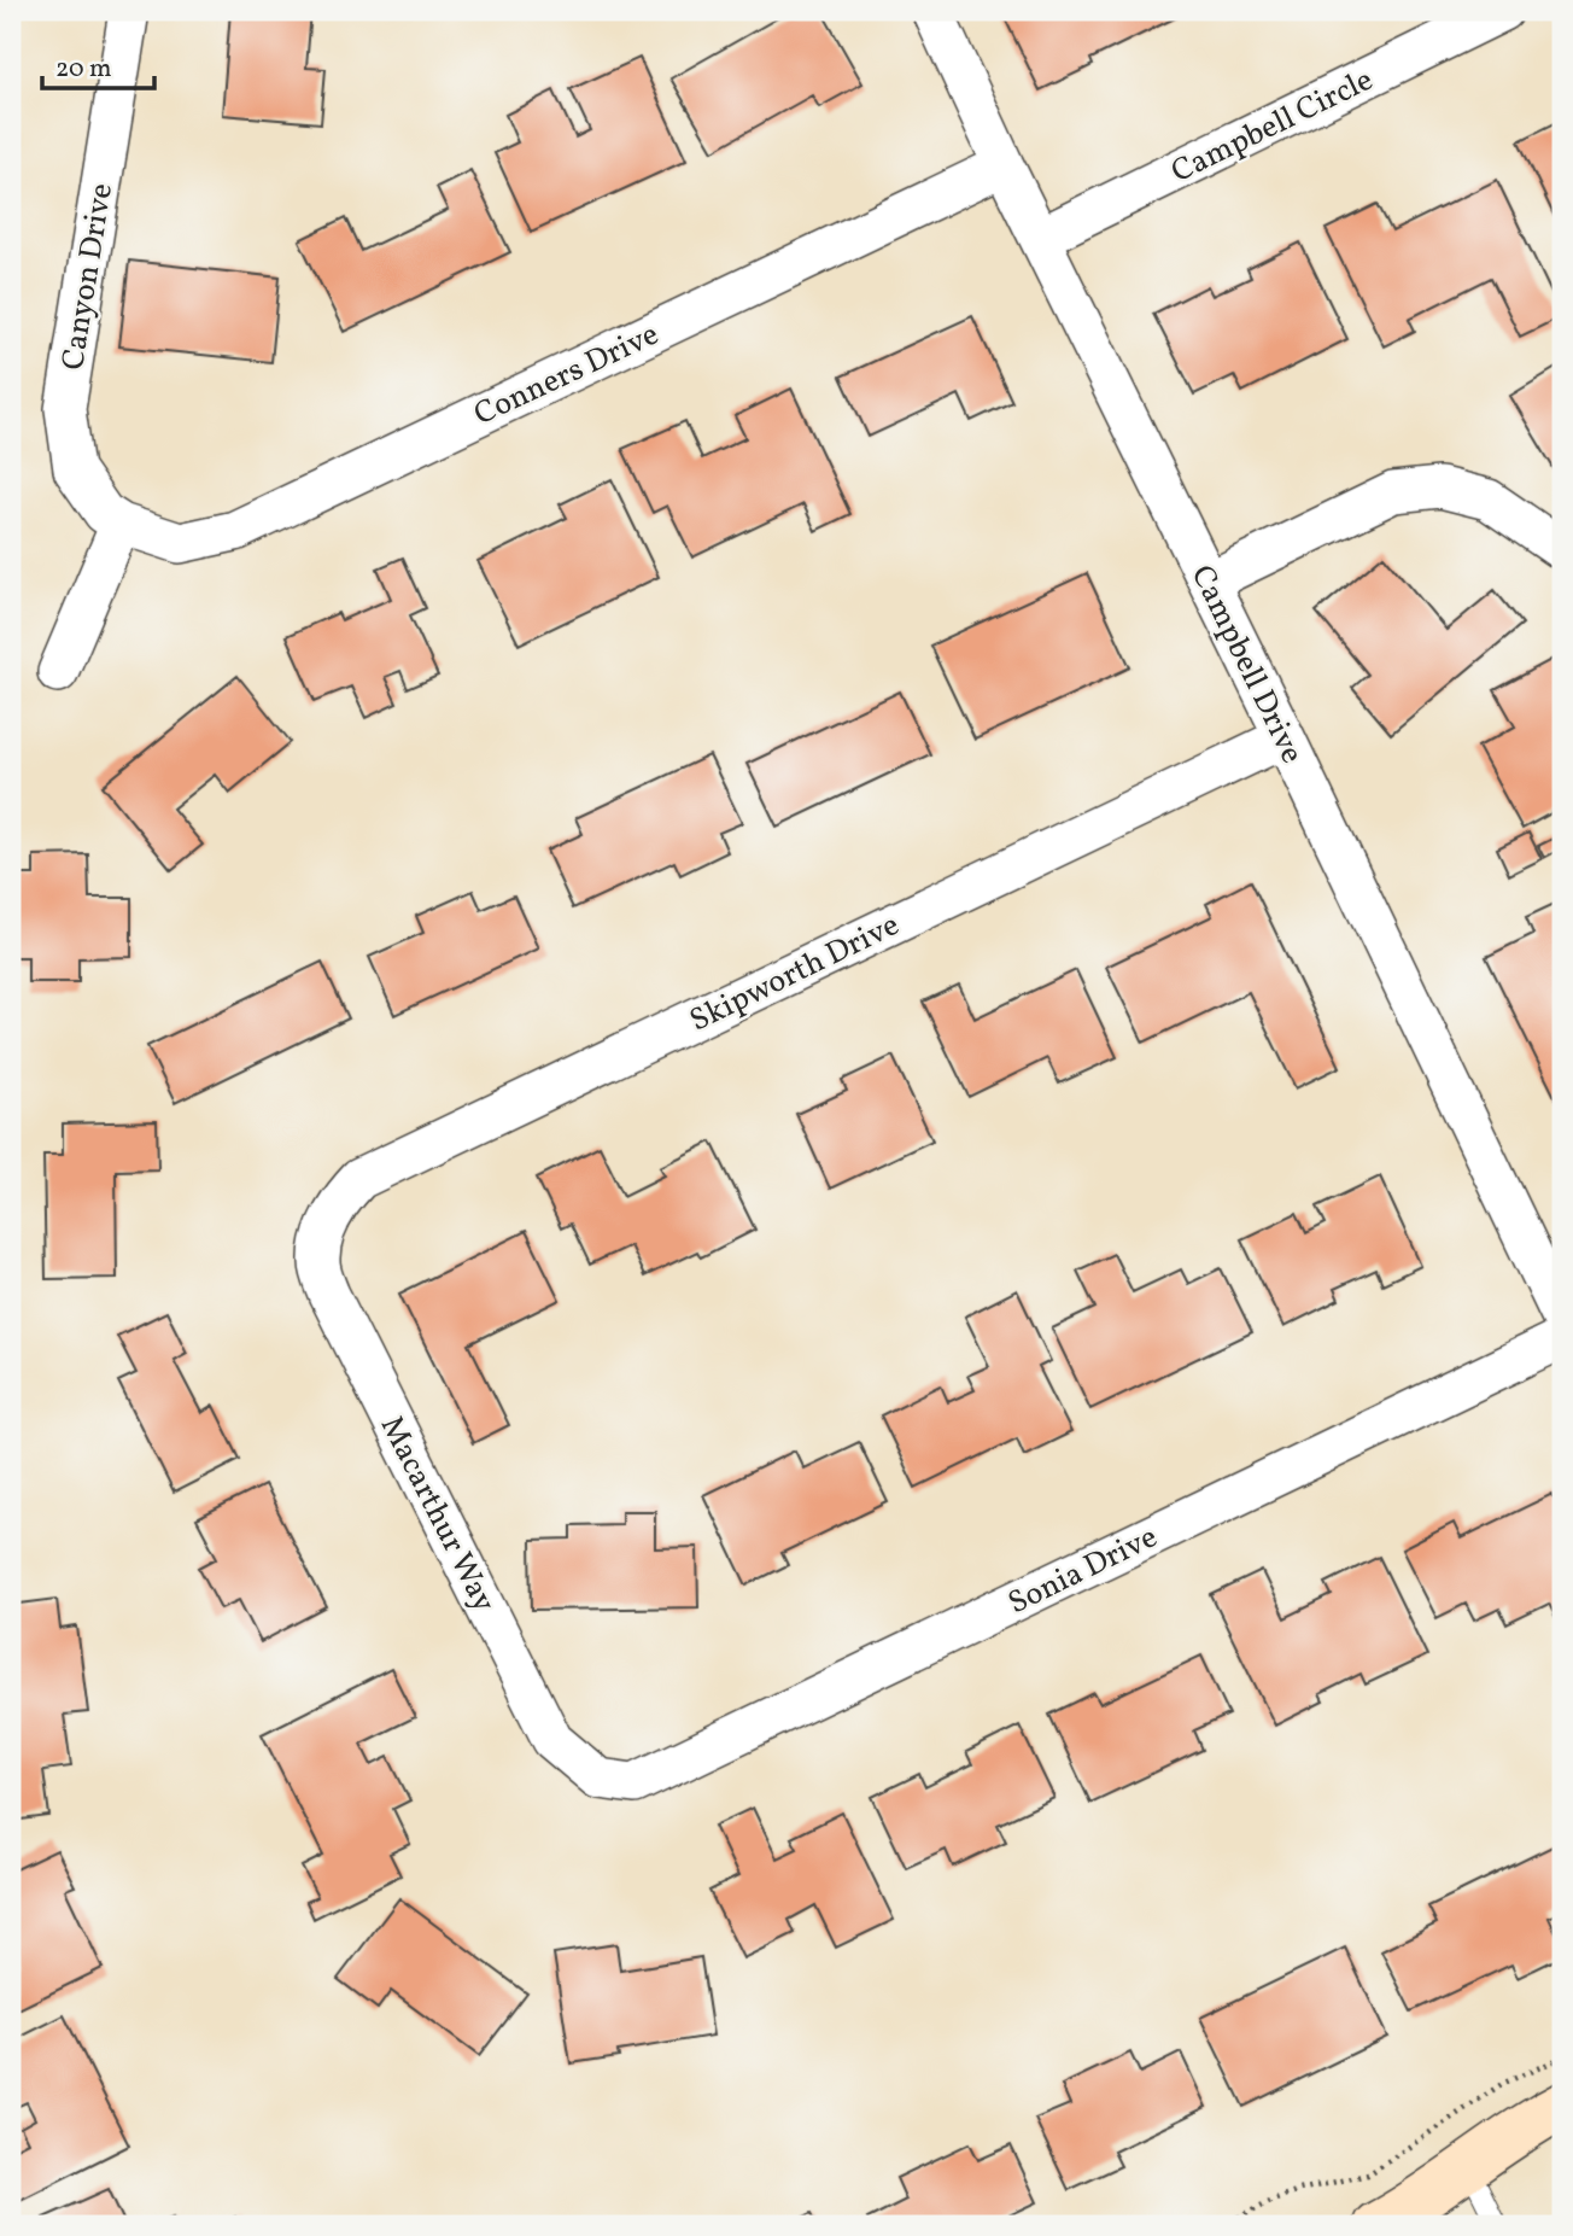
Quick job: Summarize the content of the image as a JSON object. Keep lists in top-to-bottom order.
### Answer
{
  "streets": {
    "street": [
      "Campbell Circle",
      "Canyon Drive",
      "Conners Drive",
      "Campbell Drive",
      "Skipworth Drive",
      "Macarthur Way",
      "Sonia Drive"
    ]
  },
  "crossings": [
    ["Campbell Circle", "Campbell Drive"],
    ["Canyon Drive", "Conners Drive"],
    ["Conners Drive", "Campbell Drive"],
    ["Campbell Drive", "Skipworth Drive"],
    ["Skipworth Drive", "Macarthur Way"],
    ["Macarthur Way", "Sonia Drive"]
  ],
  "scale_bar": "20 m"
}
